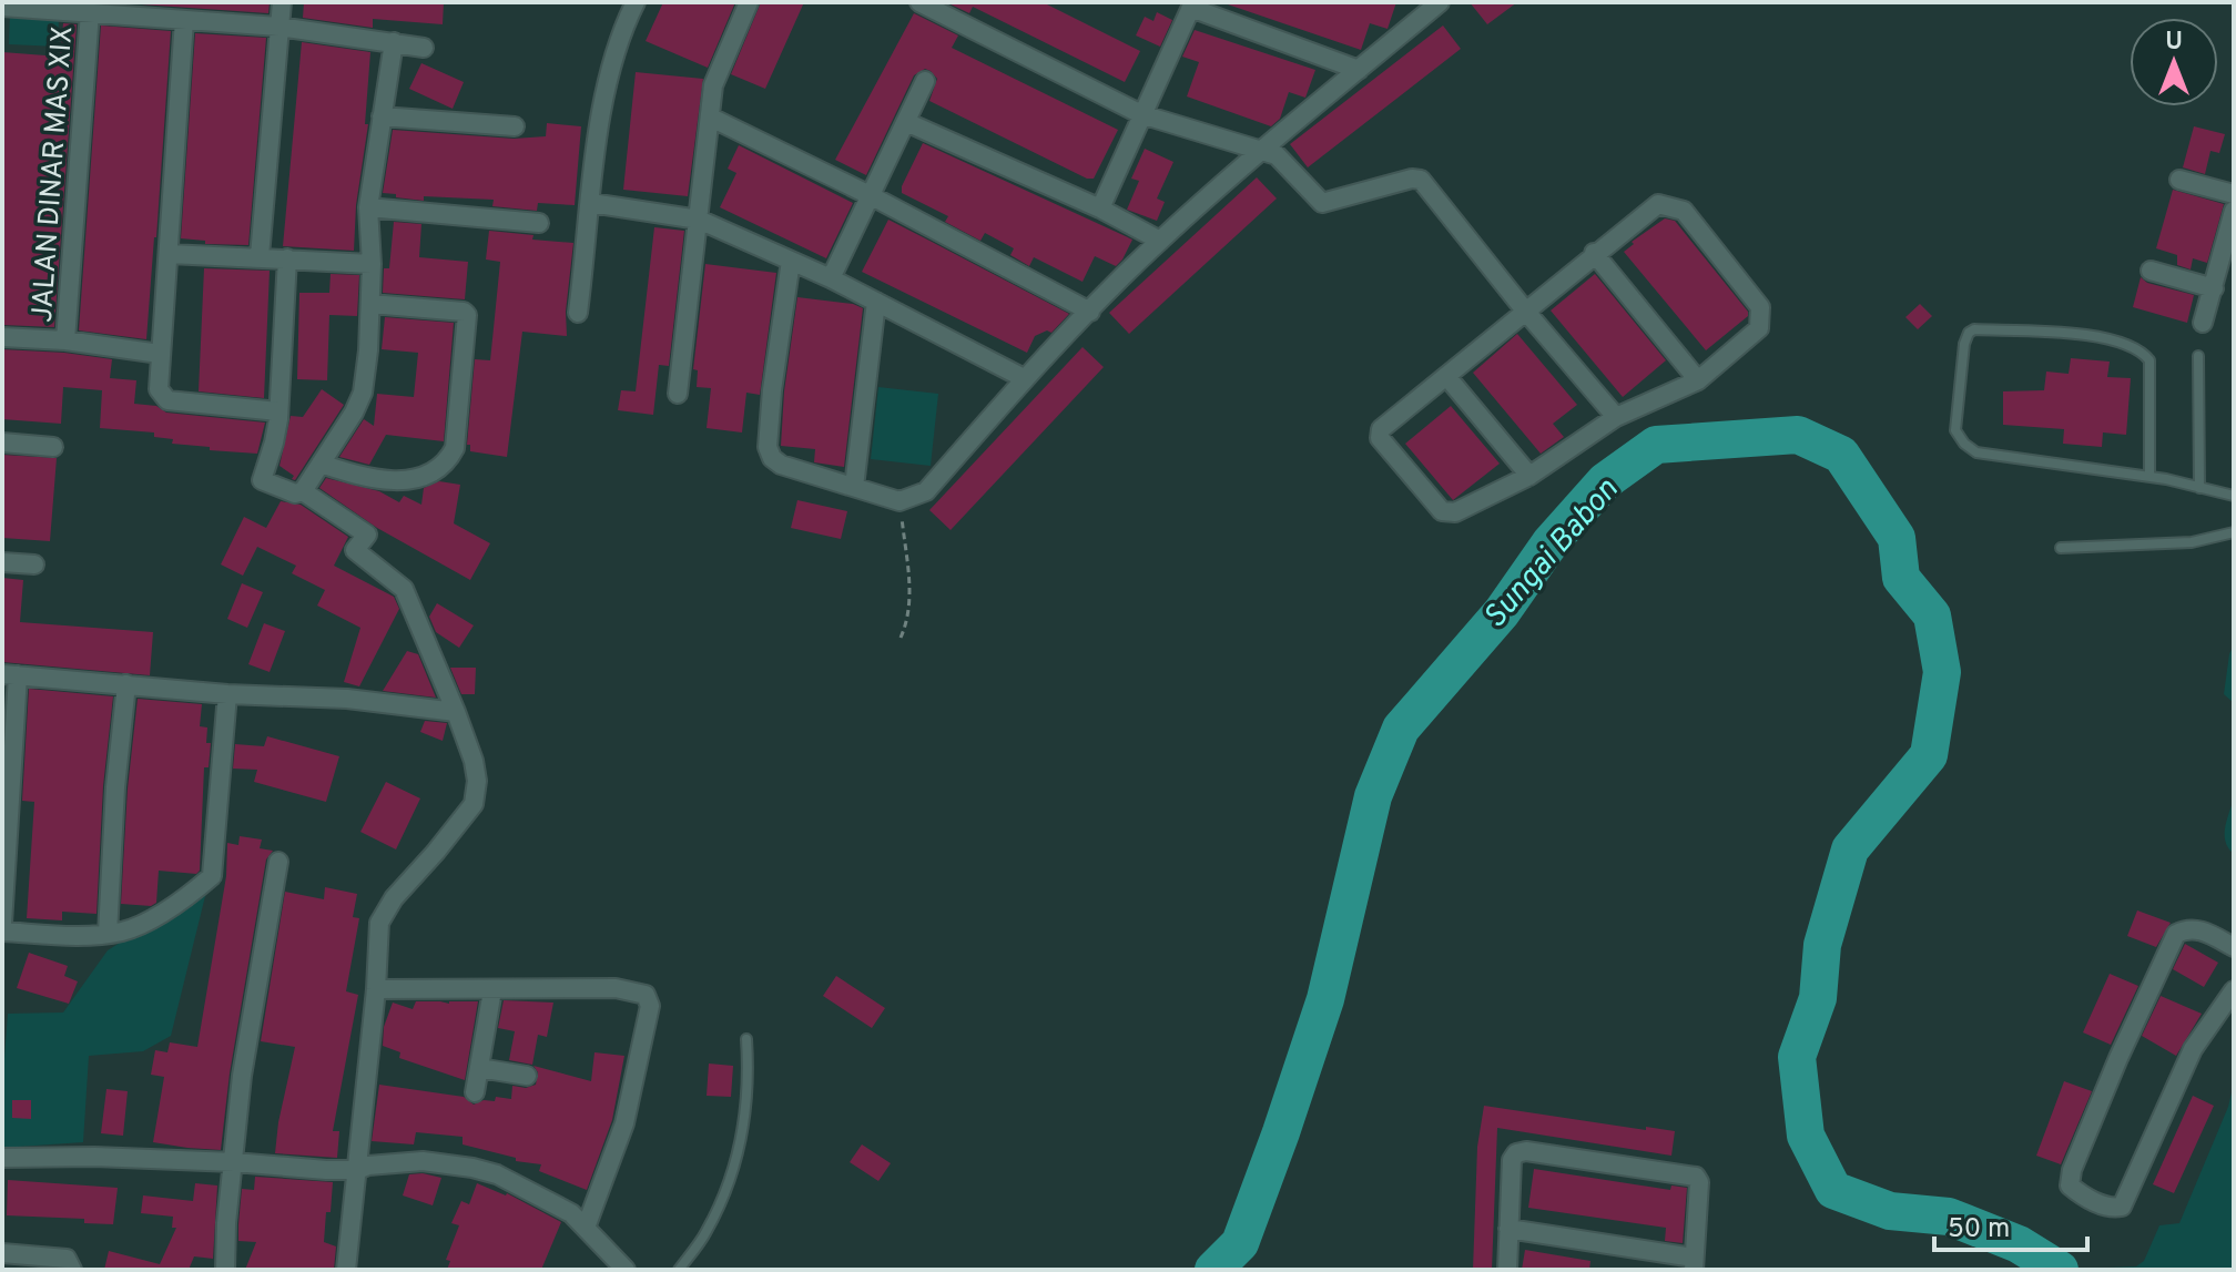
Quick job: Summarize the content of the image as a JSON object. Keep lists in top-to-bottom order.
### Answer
{
  "streets": {
    "street": ["JALAN DINAR MAS XIX"]
  },
  "water": ["Sungai Babon"],
  "scale_bar": "50 m",
  "north": "top"
}
